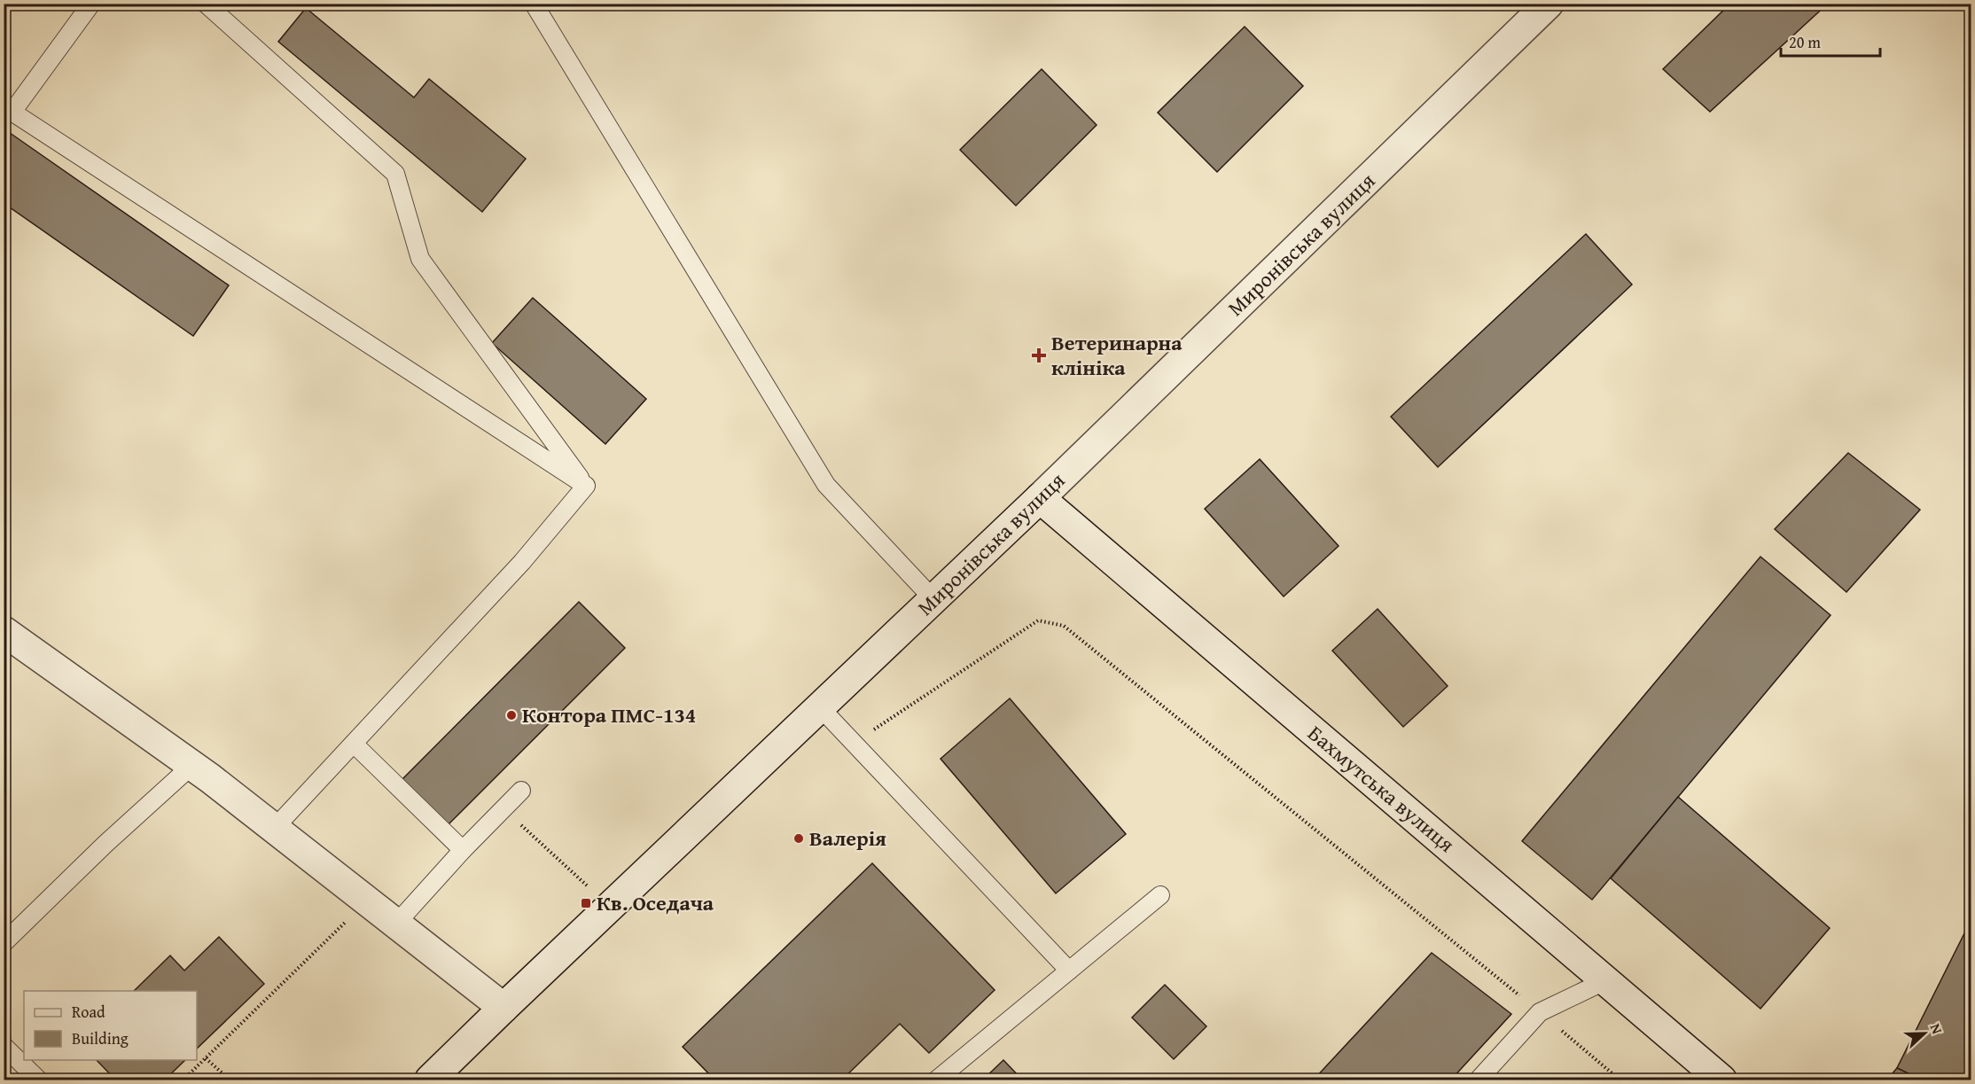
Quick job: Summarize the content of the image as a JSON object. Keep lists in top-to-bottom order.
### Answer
{
  "streets": {
    "street": ["Миронівська вулиця", "Бахмутська вулиця"]
  },
  "crossings": [
    ["Миронівська вулиця", "Бахмутська вулиця"]
  ],
  "places": {
    "health": ["Ветеринарна клініка"],
    "other": ["Контора ПМС-134", "Валерія"],
    "transit": ["Кв. Оседача"]
  },
  "legend": ["Road", "Building"],
  "scale_bar": "20 m",
  "north": "right"
}
